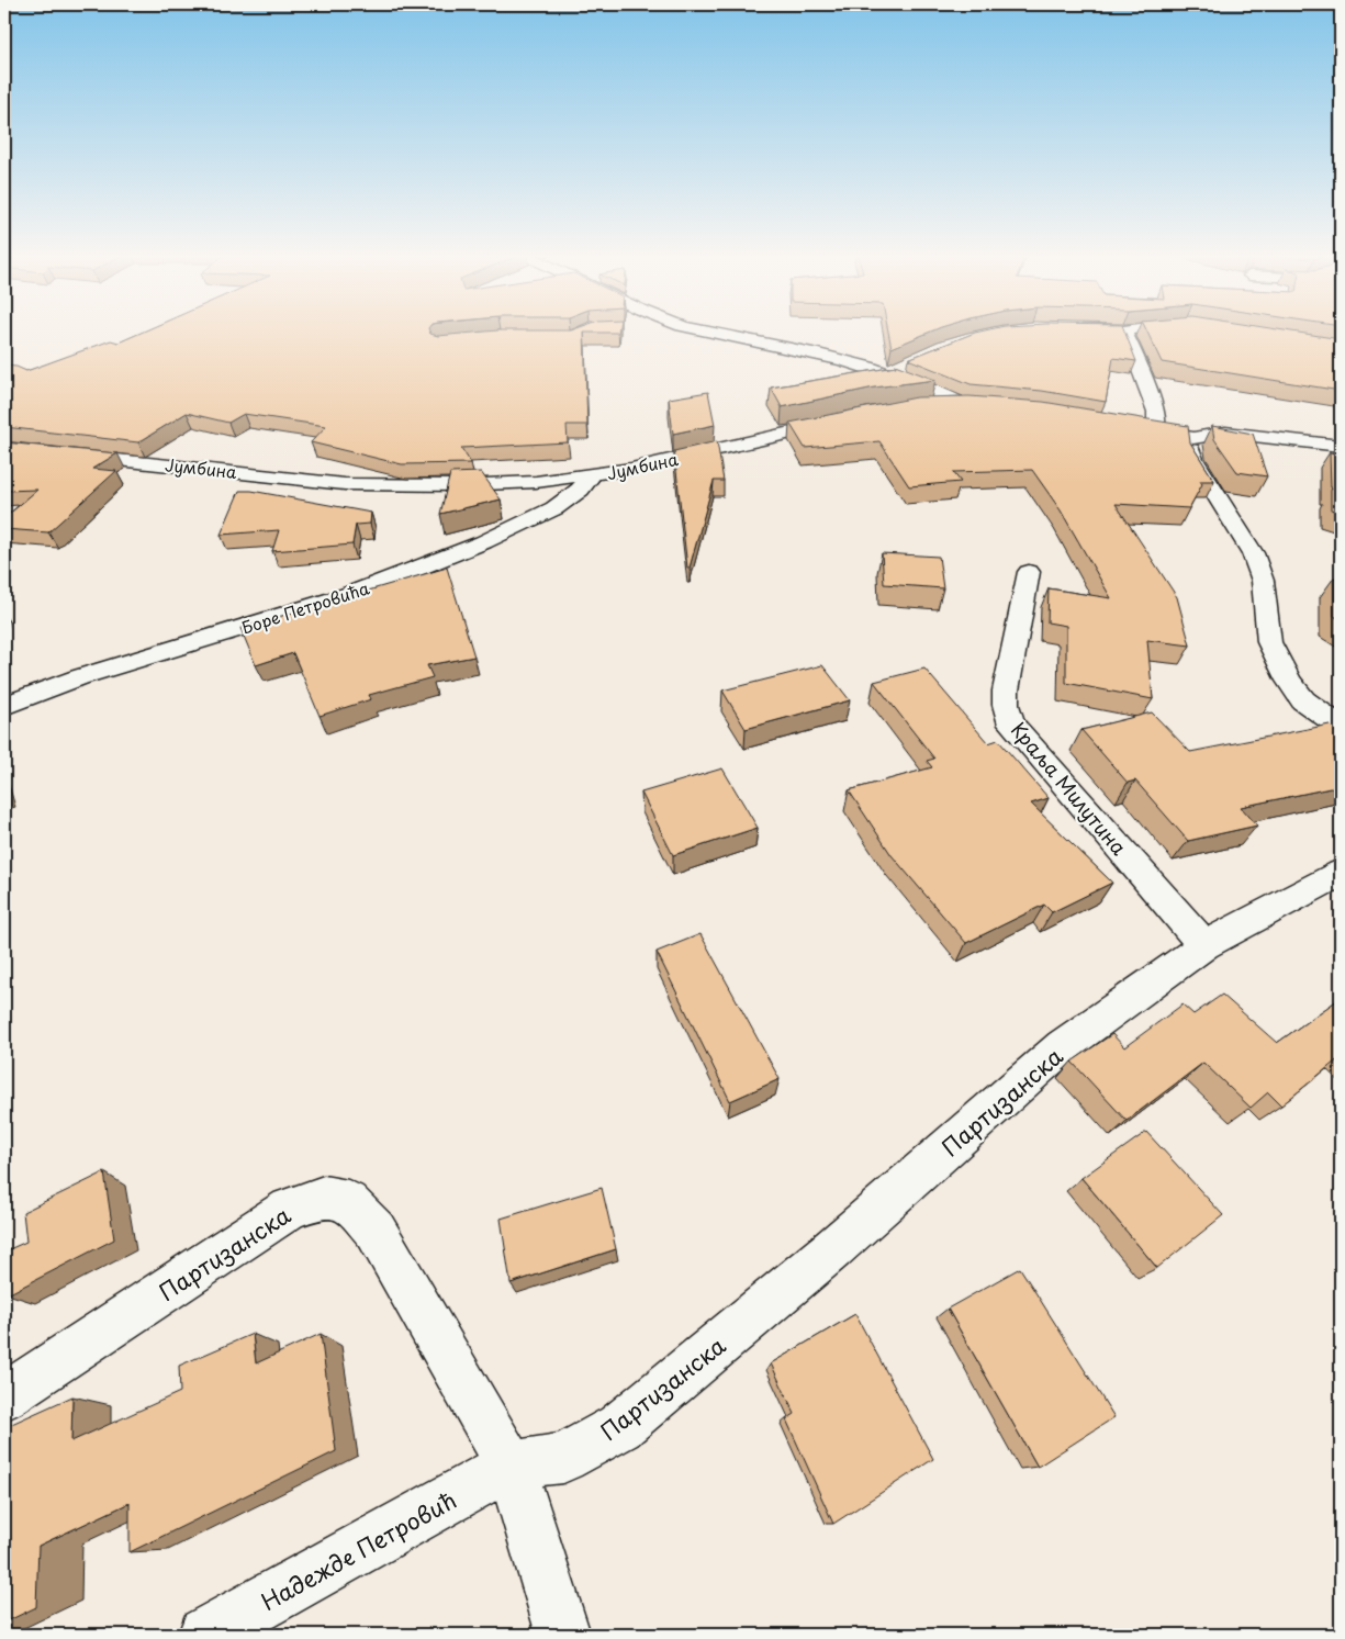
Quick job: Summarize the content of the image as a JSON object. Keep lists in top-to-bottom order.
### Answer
{
  "streets": {
    "street": [
      "Јумбина",
      "Боре Петровића",
      "Краља Милутина",
      "Партизанска",
      "Надежде Петровић"
    ]
  },
  "crossings": [
    ["Јумбина", "Боре Петровића"],
    ["Краља Милутина", "Партизанска"],
    ["Партизанска", "Надежде Петровић"]
  ]
}
